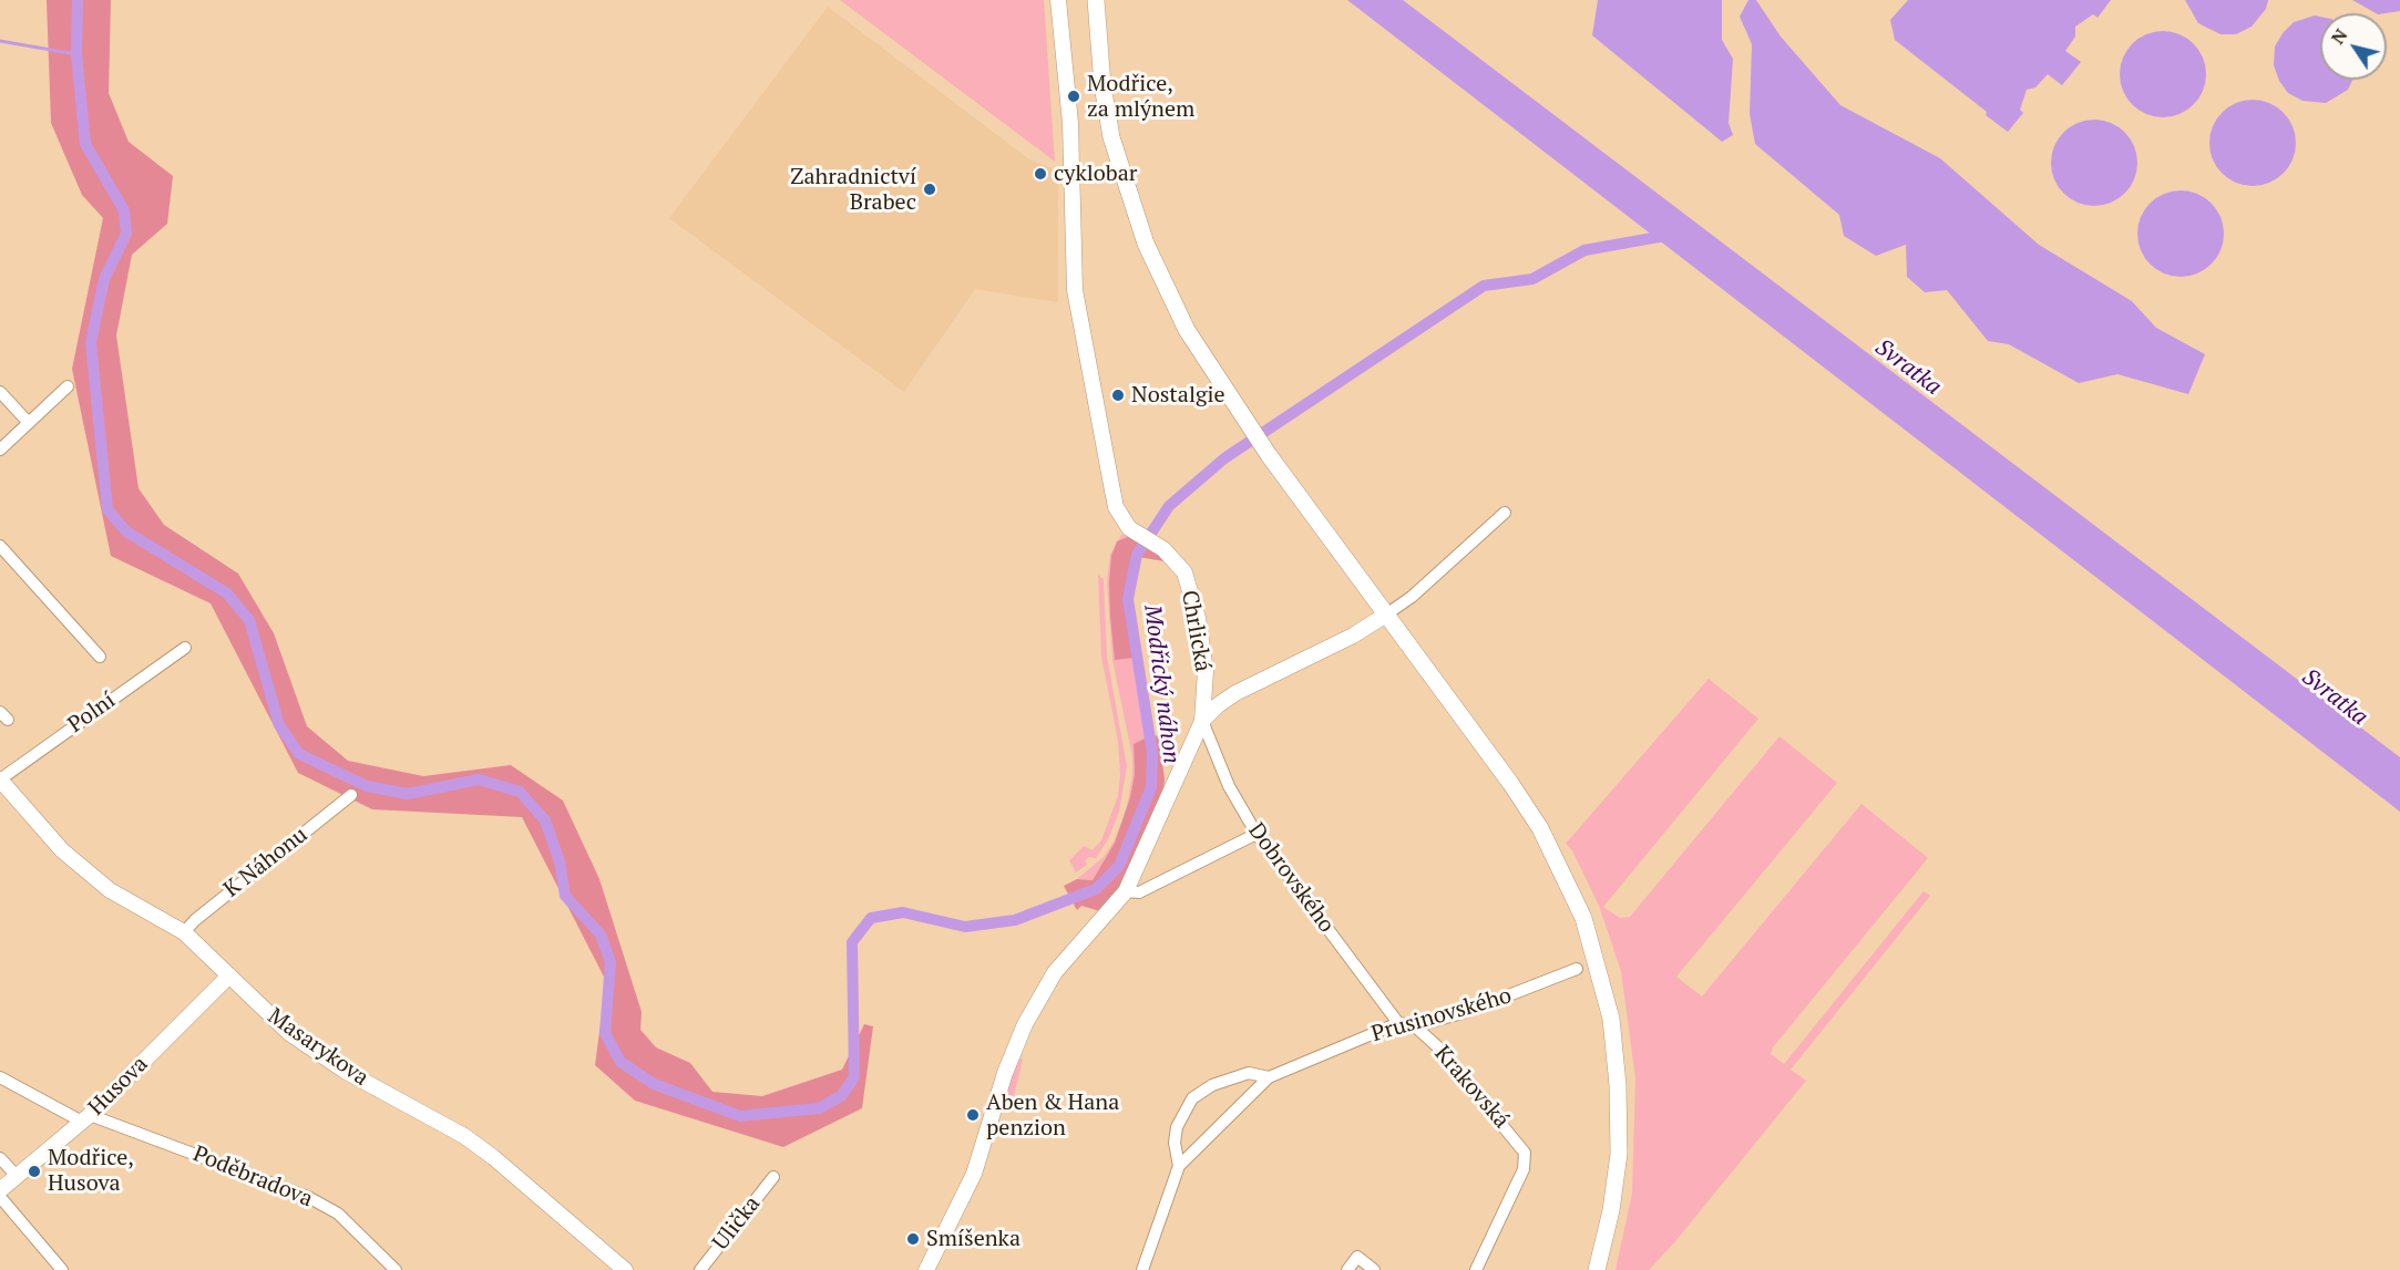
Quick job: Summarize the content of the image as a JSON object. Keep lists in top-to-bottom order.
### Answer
{
  "streets": {
    "street": [
      "Chrlická",
      "Polní",
      "K Náhonu",
      "Dobrovského",
      "Prusinovského",
      "Masarykova",
      "Husova",
      "Krakovská",
      "Poděbradova",
      "Ulička"
    ]
  },
  "crossings": [
    ["Chrlická", "Dobrovského"],
    ["Polní", "Masarykova"],
    ["K Náhonu", "Masarykova"],
    ["Dobrovského", "Prusinovského"],
    ["Prusinovského", "Krakovská"],
    ["Masarykova", "Husova"],
    ["Husova", "Poděbradova"]
  ],
  "water": ["Svratka", "Modřický náhon"],
  "places": [
    "Modřice, za mlýnem",
    "cyklobar",
    "Zahradnictví Brabec",
    "Nostalgie",
    "Aben & Hana penzion",
    "Modřice, Husova",
    "Smíšenka"
  ],
  "north": "top left"
}
